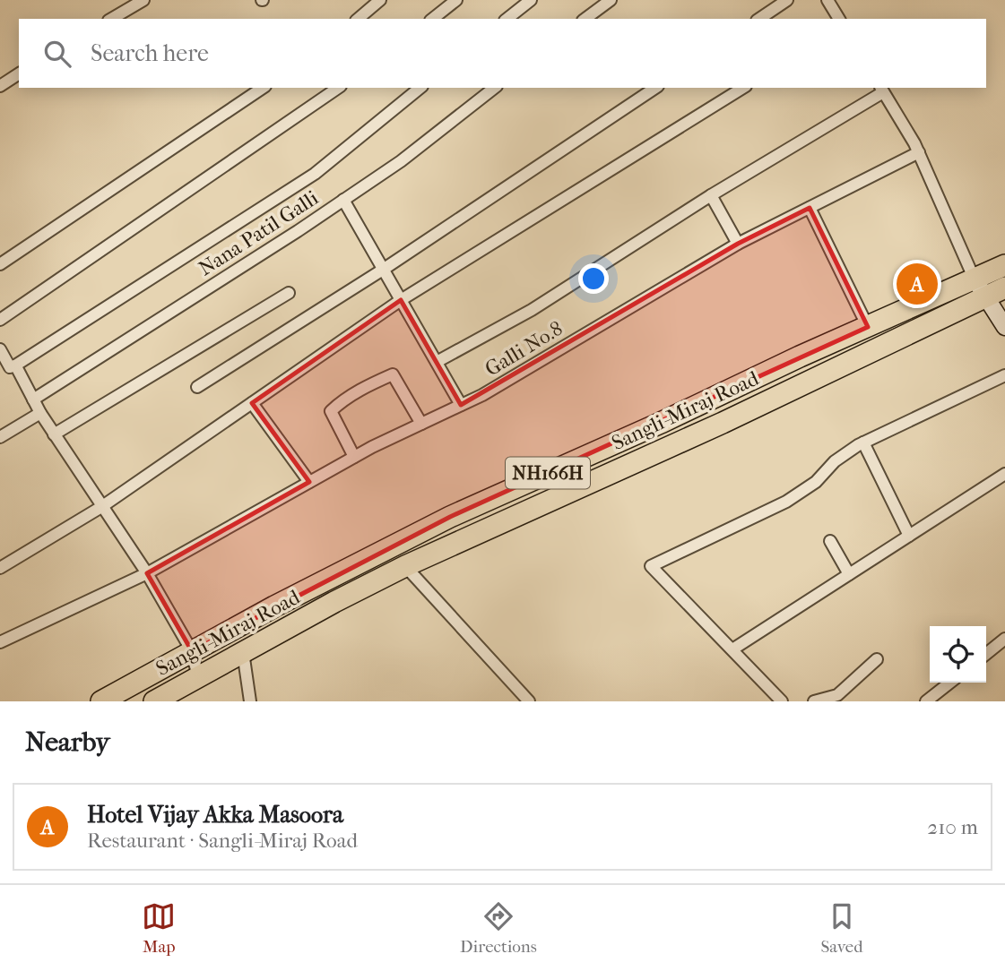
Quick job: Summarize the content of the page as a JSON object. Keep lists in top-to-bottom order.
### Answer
{
  "streets": {
    "highway": ["Sangli-Miraj Road", "NH166H"],
    "street": ["Nana Patil Galli", "Galli No.8"]
  },
  "page": {
    "search": "Search here",
    "pins": "A",
    "heading": "Nearby",
    "list": [
      {
        "mark": "A",
        "name": "Hotel Vijay Akka Masoora",
        "note": "Restaurant · Sangli-Miraj Road",
        "value": "210 m"
      }
    ],
    "nav": ["Map", "Directions", "Saved"]
  }
}
